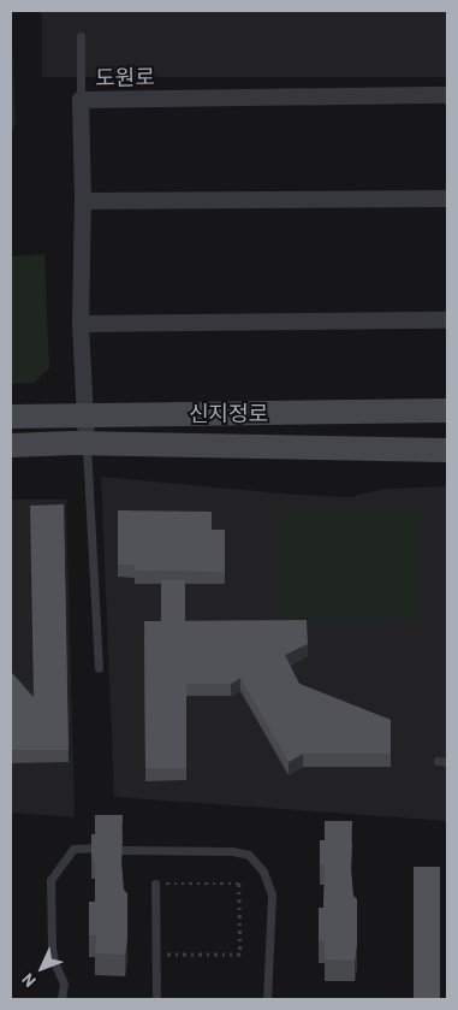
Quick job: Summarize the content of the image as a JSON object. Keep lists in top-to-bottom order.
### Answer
{
  "streets": {
    "street": ["도원로", "신지정로"]
  },
  "crossings": [
    ["도원로", "신지정로"]
  ],
  "north": "bottom left"
}
